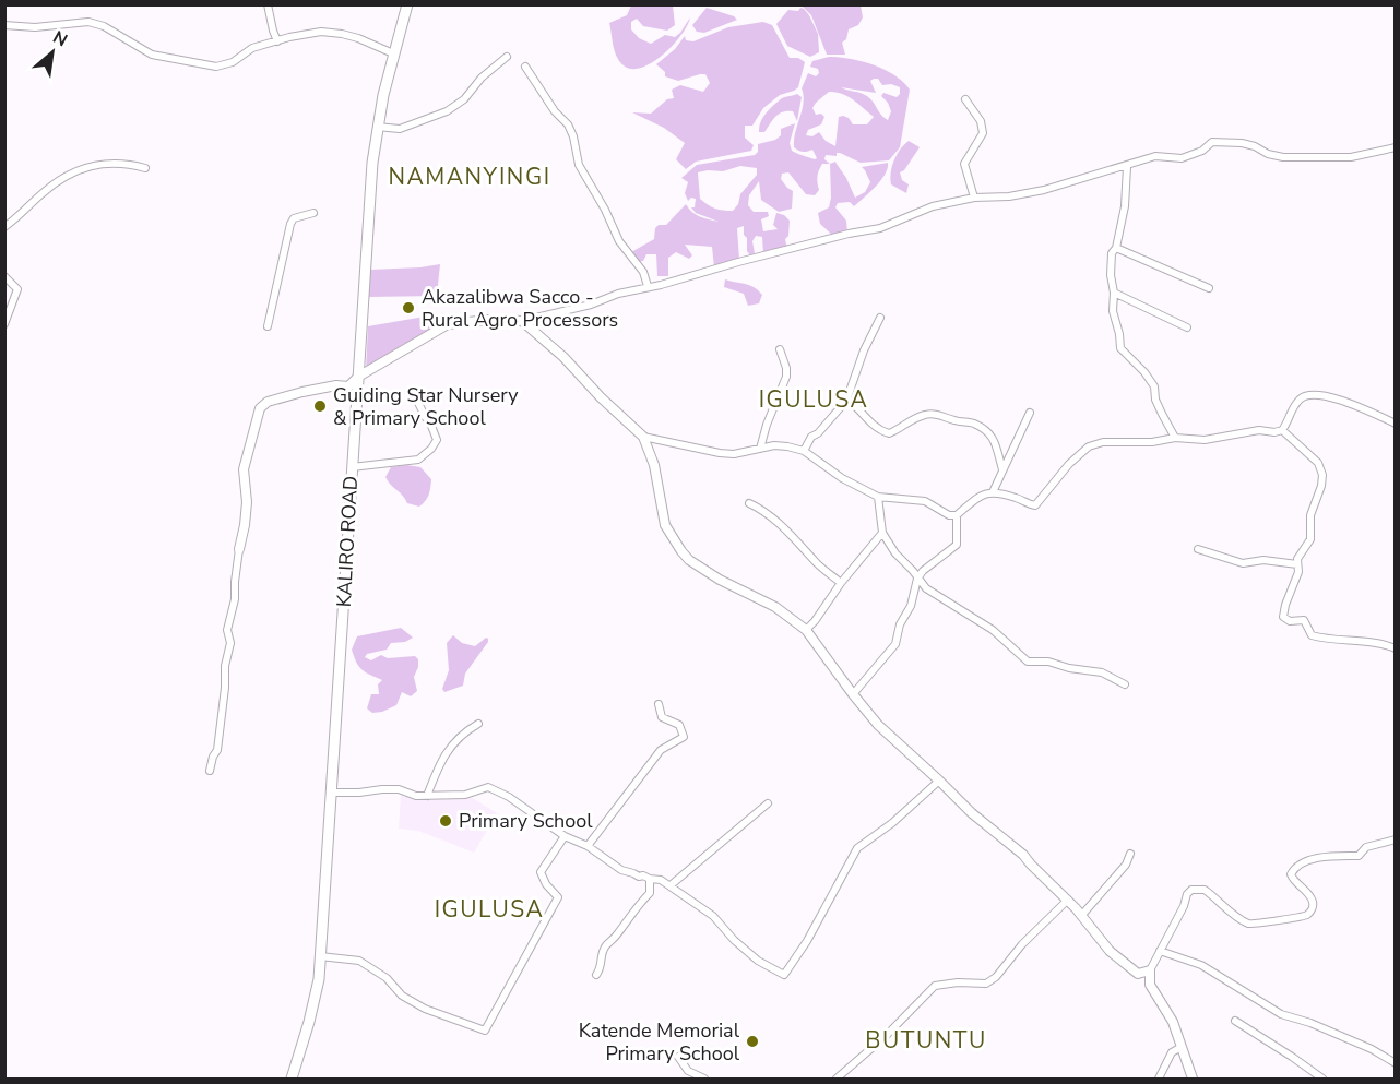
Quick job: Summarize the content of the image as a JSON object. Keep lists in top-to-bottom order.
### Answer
{
  "streets": {
    "main road": ["KALIRO ROAD"]
  },
  "districts": [
    "NAMANYINGI",
    "IGULUSA",
    "IGULUSA",
    "BUTUNTU"
  ],
  "places": [
    "Akazalibwa Sacco - Rural Agro Processors",
    "Guiding Star Nursery & Primary School",
    "Primary School",
    "Katende Memorial Primary School"
  ],
  "north": "top right"
}
